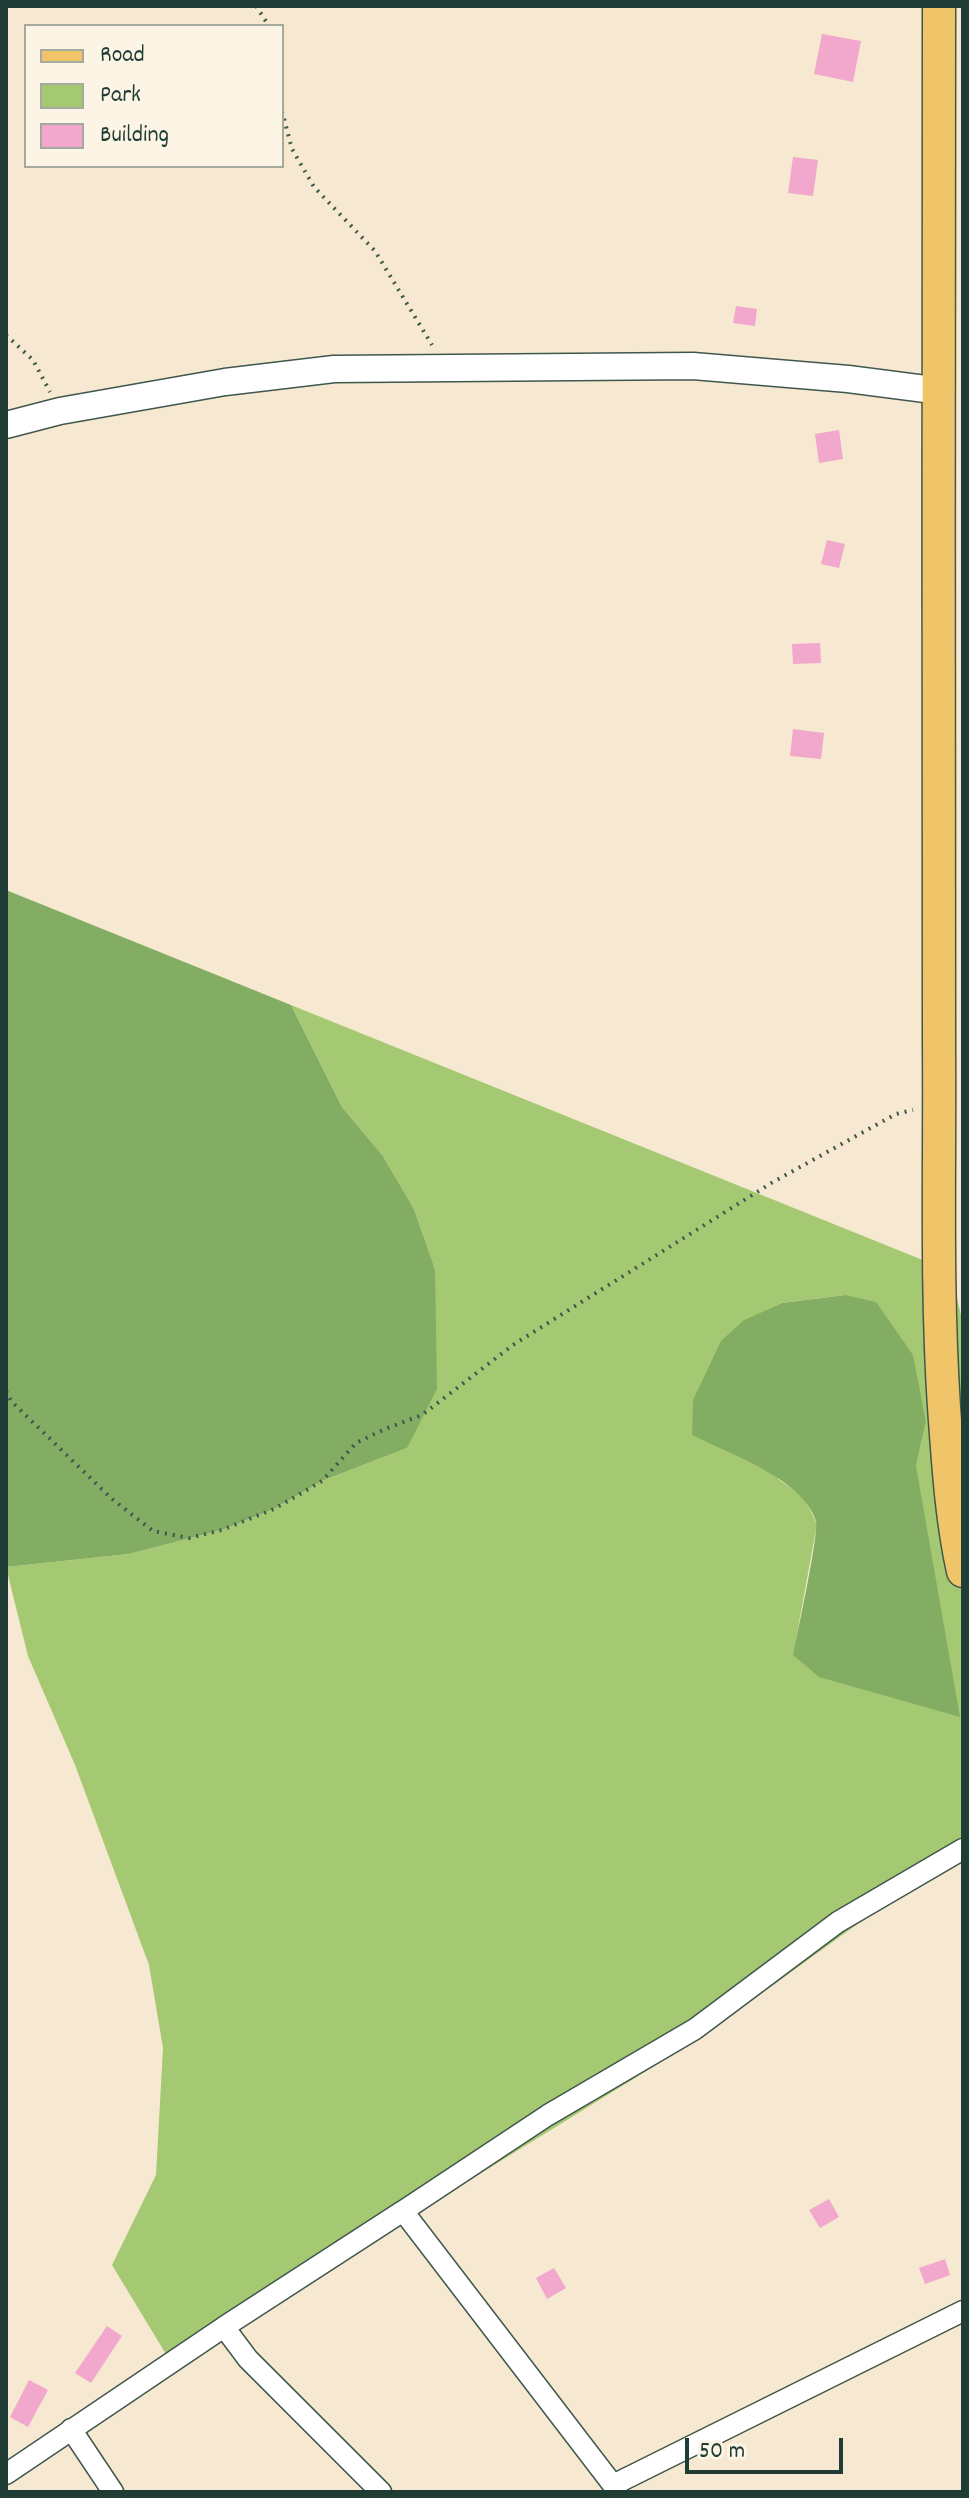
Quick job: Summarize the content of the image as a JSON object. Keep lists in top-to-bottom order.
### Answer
{
  "legend": ["Road", "Park", "Building"],
  "scale_bar": "50 m"
}
